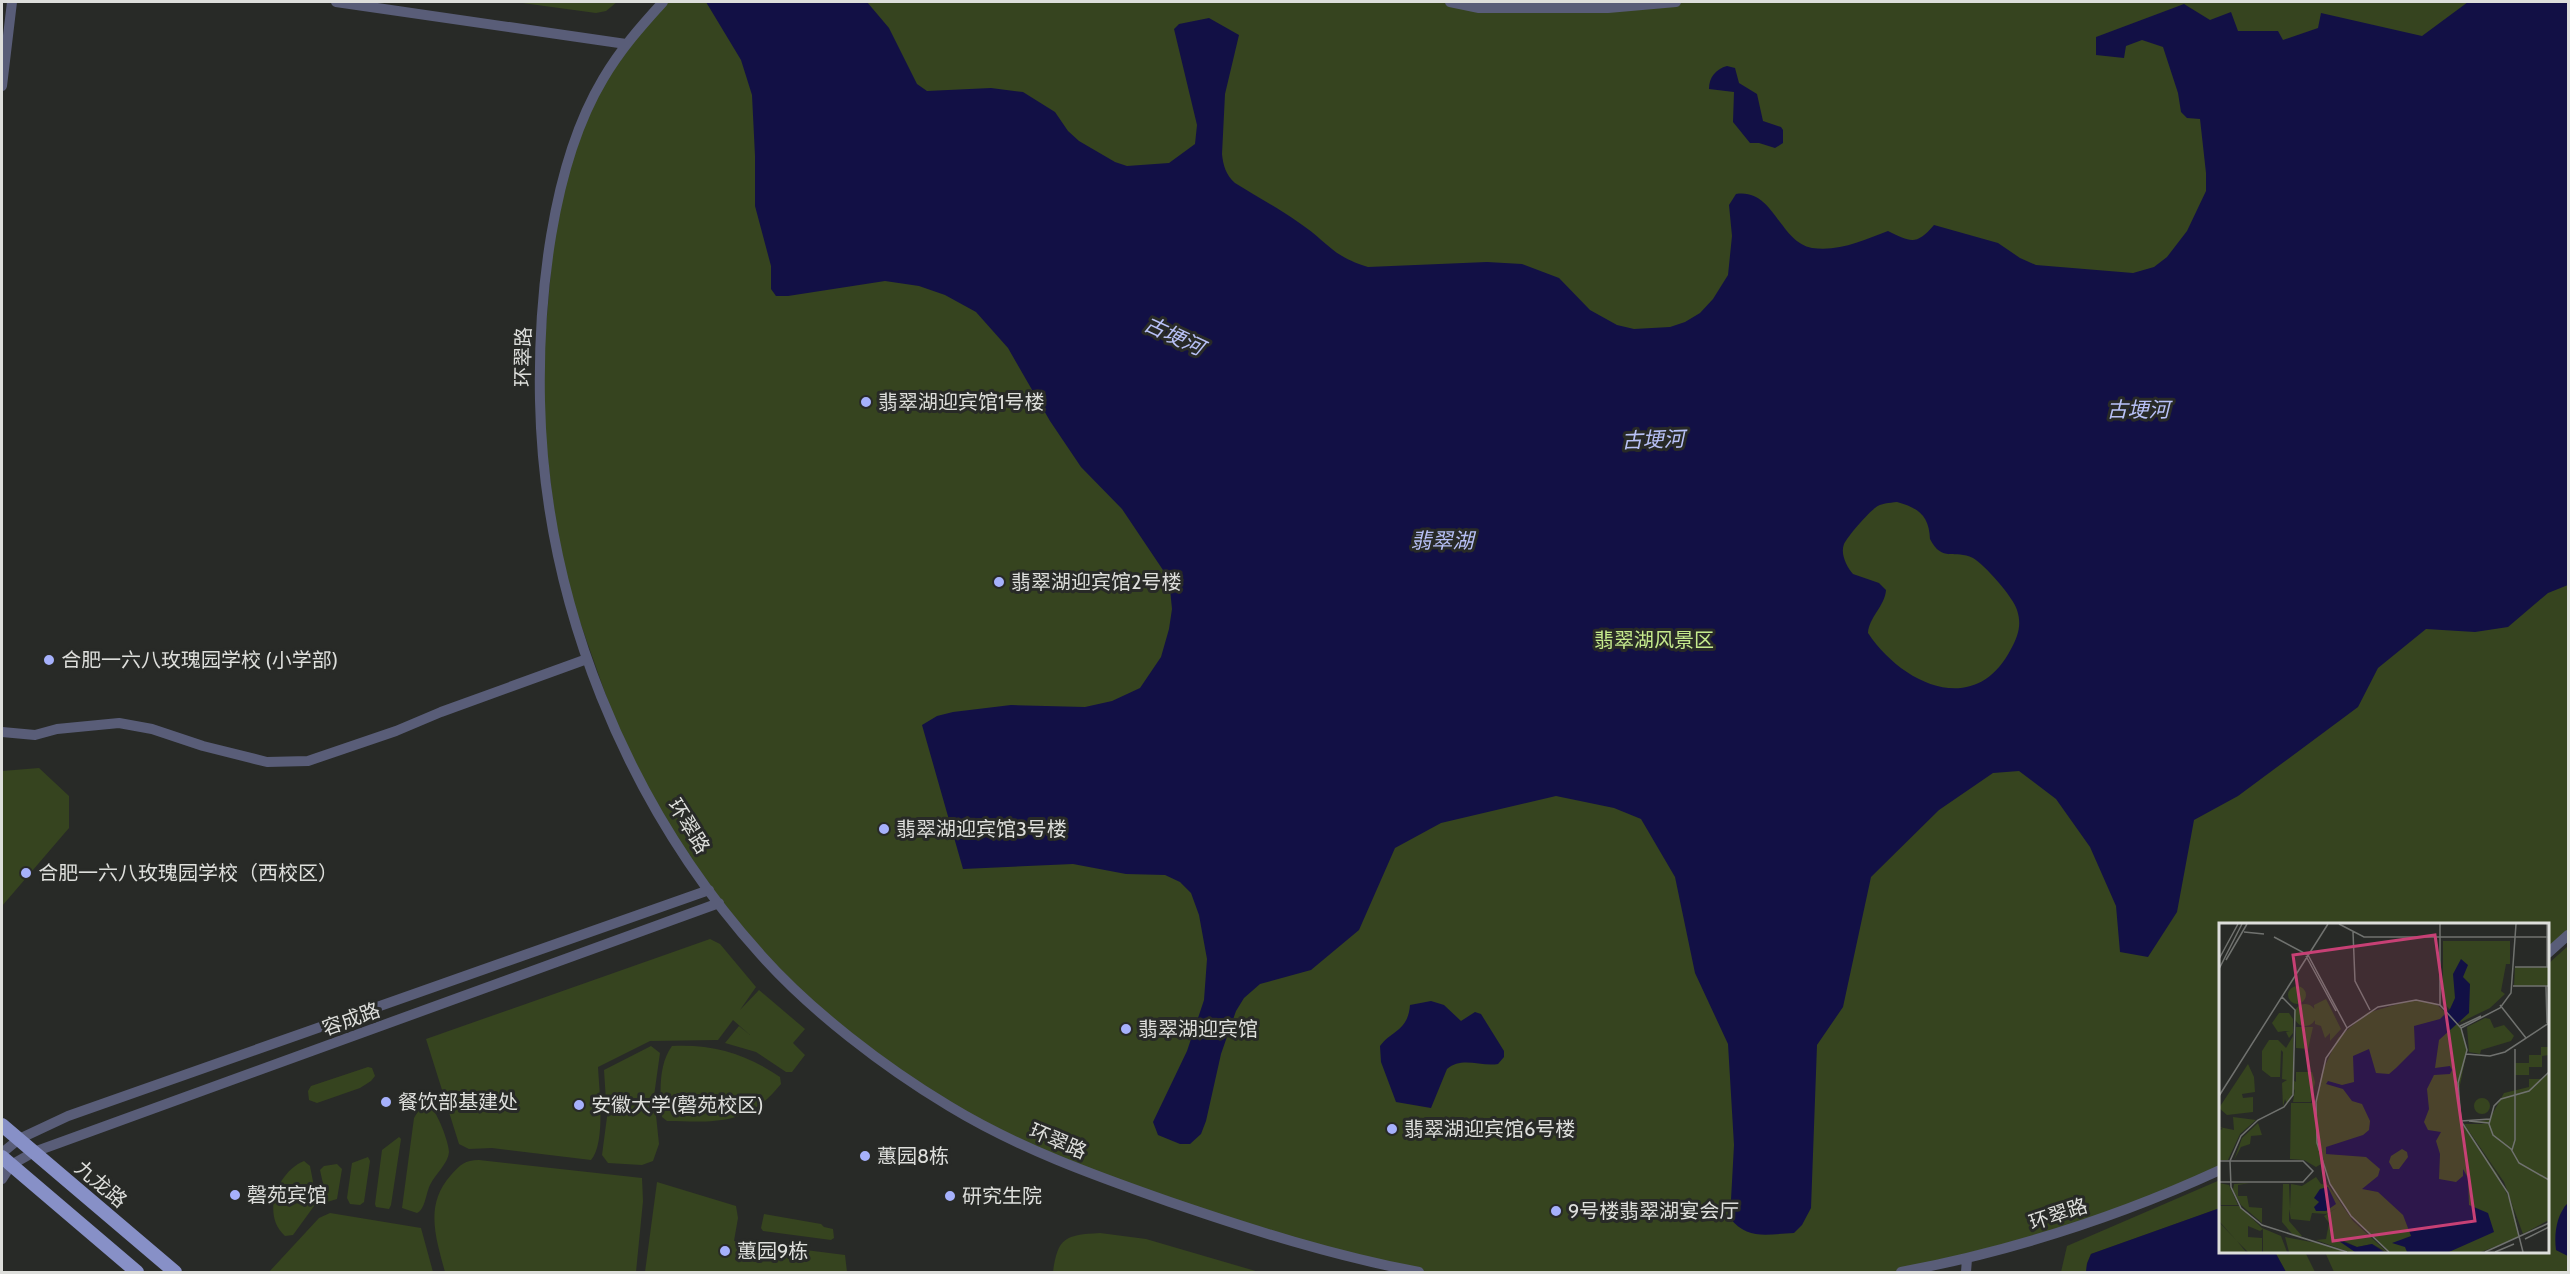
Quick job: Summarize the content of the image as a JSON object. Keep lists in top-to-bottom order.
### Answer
{
  "streets": {
    "main road": ["九龙路"],
    "street": ["环翠路", "容成路"]
  },
  "crossings": [
    ["环翠路", "容成路"],
    ["容成路", "九龙路"]
  ],
  "water": ["古埂河", "翡翠湖"],
  "parks": ["翡翠湖风景区"],
  "places": [
    "翡翠湖迎宾馆1号楼",
    "翡翠湖迎宾馆2号楼",
    "合肥一六八玫瑰园学校 (小学部)",
    "翡翠湖迎宾馆3号楼",
    "合肥一六八玫瑰园学校（西校区）",
    "翡翠湖迎宾馆",
    "餐饮部基建处",
    "安徽大学(磬苑校区)",
    "翡翠湖迎宾馆6号楼",
    "蕙园8栋",
    "磬苑宾馆",
    "研究生院",
    "9号楼翡翠湖宴会厅",
    "蕙园9栋"
  ]
}
